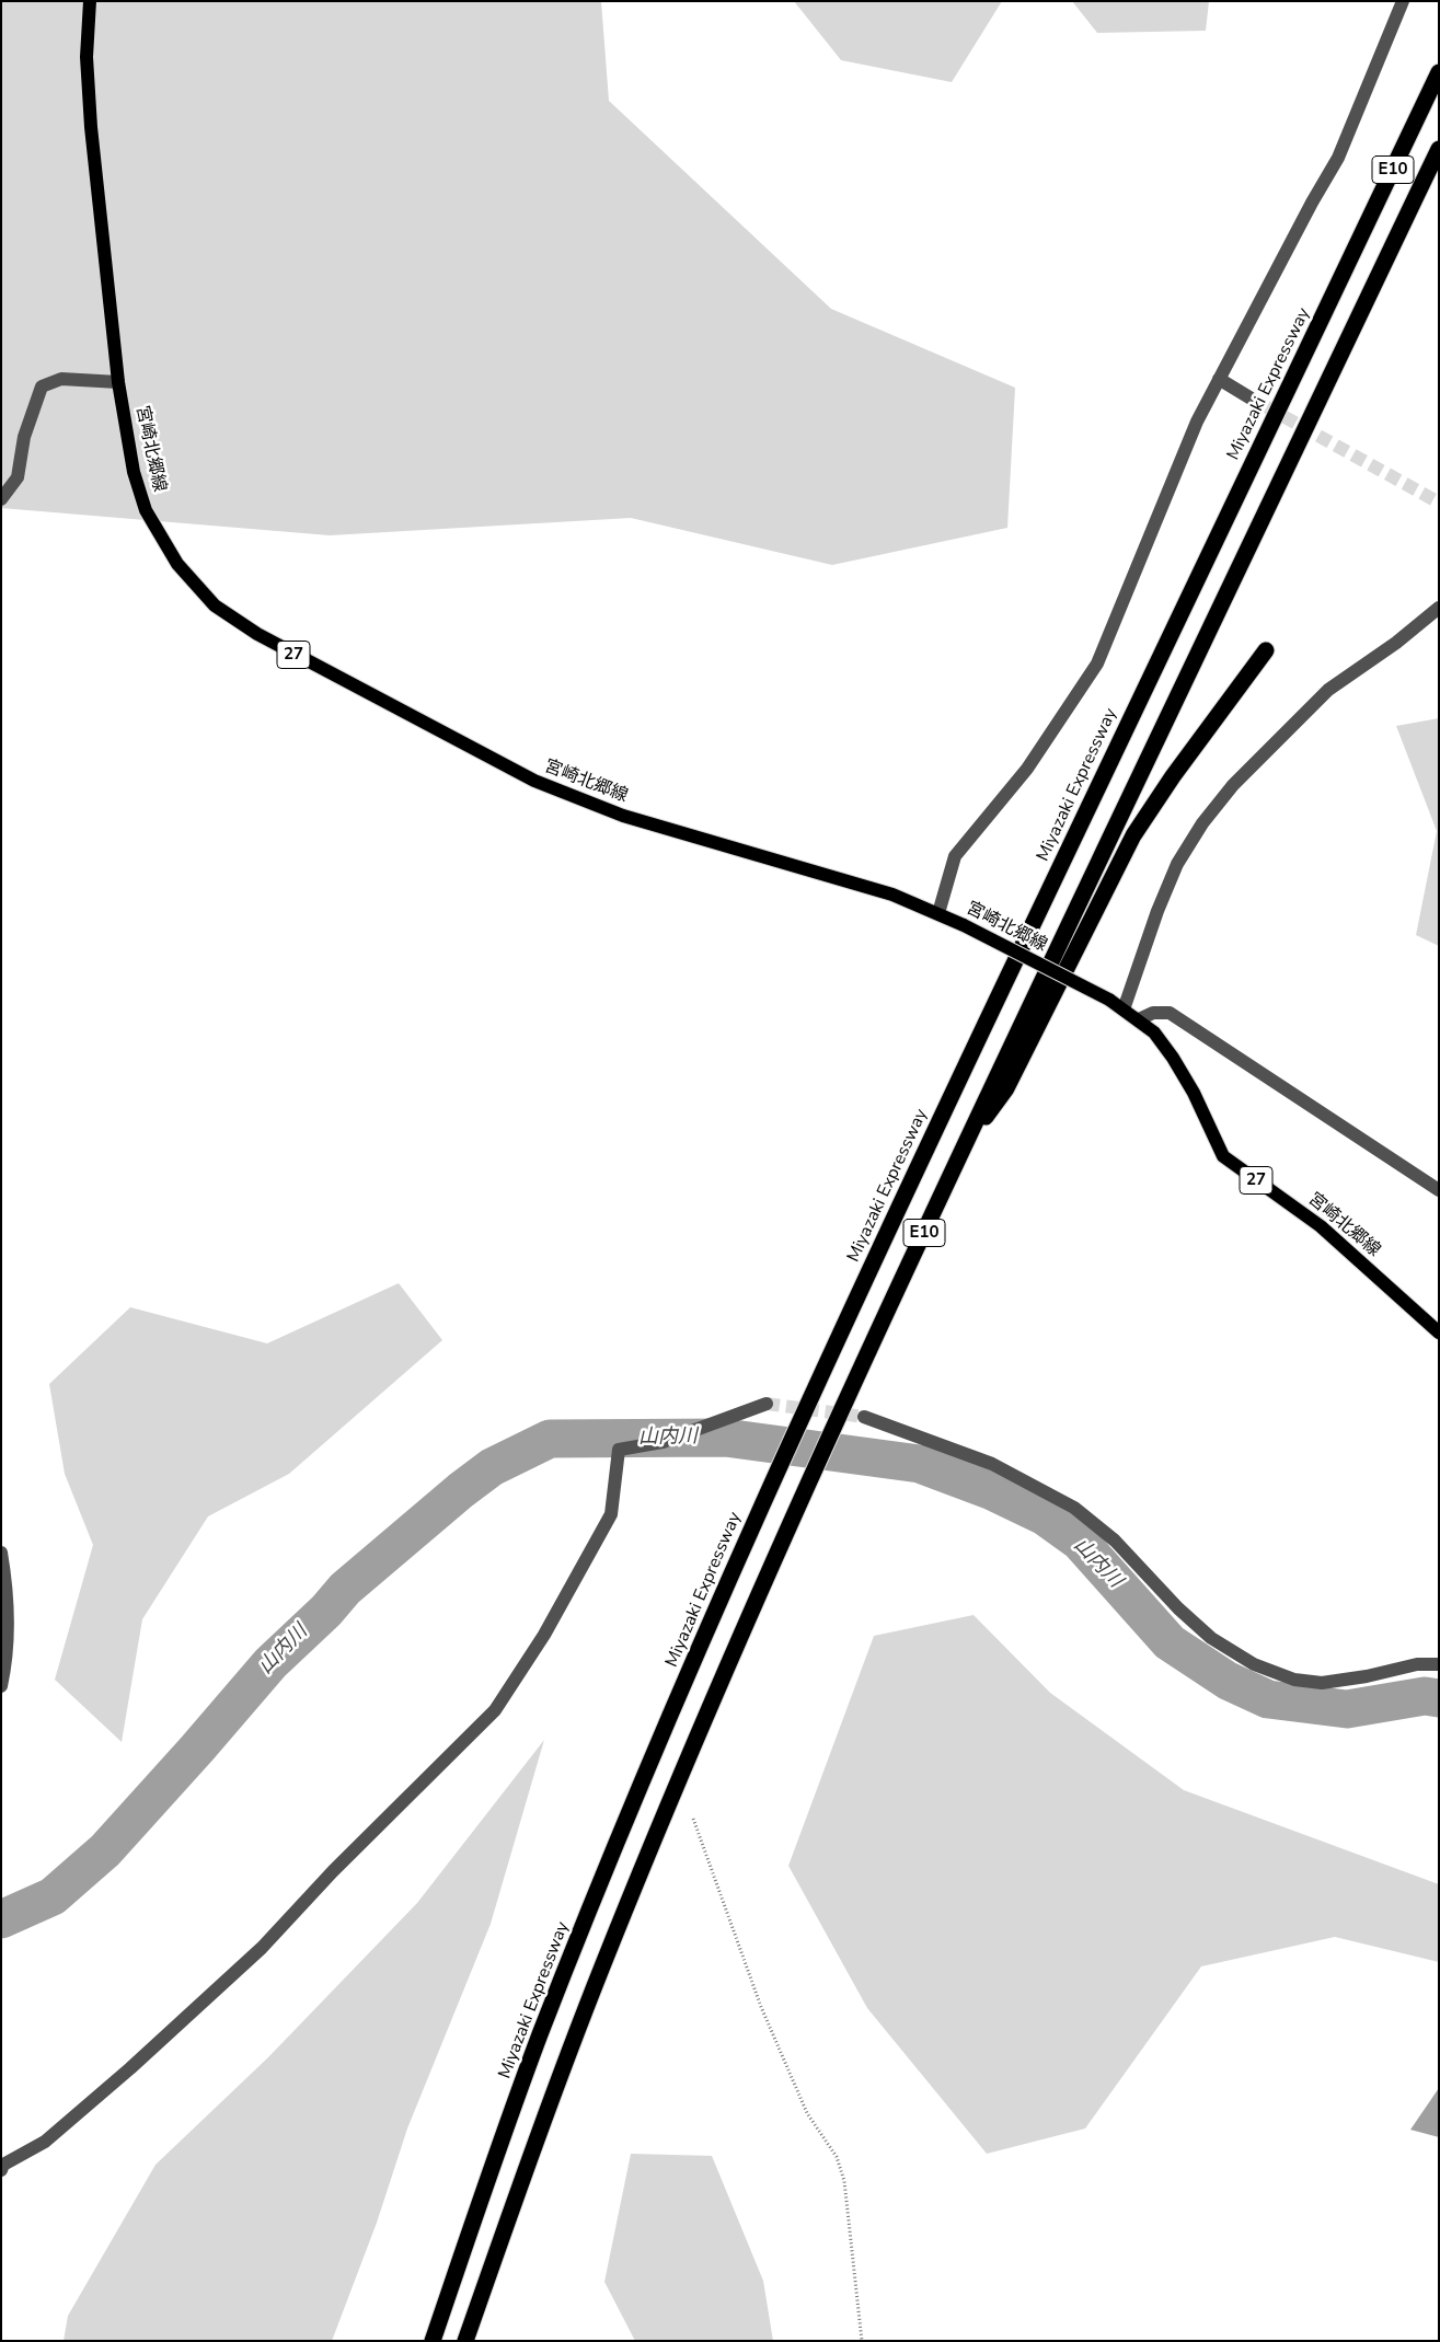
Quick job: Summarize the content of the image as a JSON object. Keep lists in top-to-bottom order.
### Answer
{
  "streets": {
    "highway": ["E10", "Miyazaki Expressway"],
    "main road": ["宮崎北郷線", "27"]
  },
  "water": ["山内川"]
}
